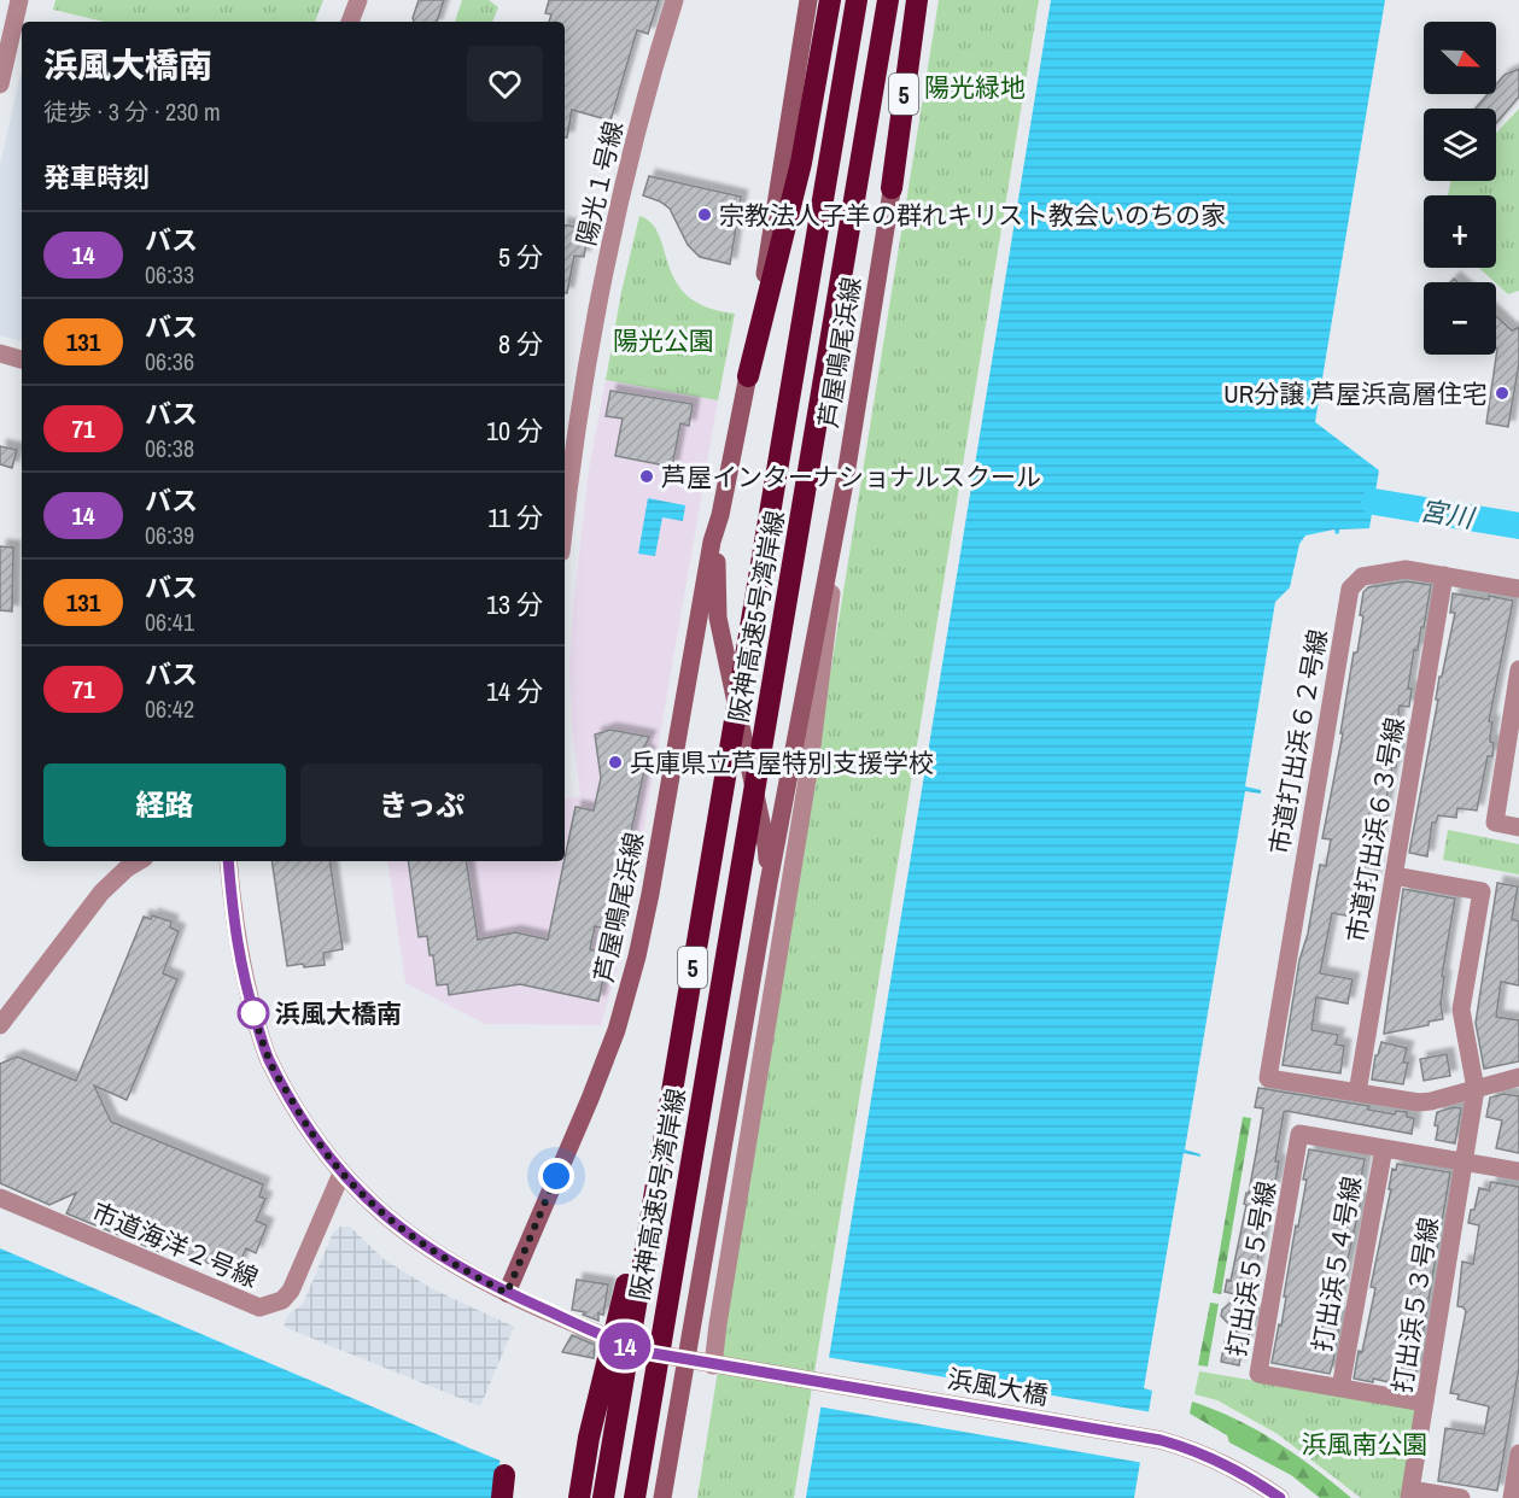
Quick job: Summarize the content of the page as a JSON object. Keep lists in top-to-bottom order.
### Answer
{
  "streets": {
    "highway": ["5", "阪神高速5号湾岸線"],
    "main road": ["芦屋鳴尾浜線"],
    "street": [
      "陽光１号線",
      "市道打出浜６２号線",
      "市道打出浜６３号線",
      "市道海洋２号線",
      "打出浜５４号線",
      "打出浜５５号線",
      "打出浜５３号線",
      "浜風大橋"
    ]
  },
  "crossings": [
    ["5", "芦屋鳴尾浜線"],
    ["芦屋鳴尾浜線", "浜風大橋"],
    ["市道打出浜６２号線", "市道打出浜６３号線"],
    ["市道打出浜６３号線", "打出浜５３号線"],
    ["市道海洋２号線", "浜風大橋"],
    ["打出浜５４号線", "打出浜５５号線"],
    ["打出浜５５号線", "打出浜５３号線"]
  ],
  "water": ["宮川"],
  "parks": ["陽光緑地", "陽光公園", "浜風南公園"],
  "places": [
    "宗教法人子羊の群れキリスト教会いのちの家",
    "UR分譲 芦屋浜高層住宅",
    "芦屋インターナショナルスクール",
    "兵庫県立芦屋特別支援学校",
    "浜風大橋南"
  ],
  "lines": ["bus line 14"],
  "north": "bottom right",
  "page": {
    "on_map": "14",
    "map_buttons": ["+", "−"],
    "heading": [
      ["浜風大橋南", "徒歩 · 3 分 · 230 m"],
      "発車時刻"
    ],
    "list": [
      {
        "mark": "14",
        "name": "バス",
        "note": "06:33",
        "value": "5 分"
      },
      {
        "mark": "131",
        "name": "バス",
        "note": "06:36",
        "value": "8 分"
      },
      {
        "mark": "71",
        "name": "バス",
        "note": "06:38",
        "value": "10 分"
      },
      {
        "mark": "14",
        "name": "バス",
        "note": "06:39",
        "value": "11 分"
      },
      {
        "mark": "131",
        "name": "バス",
        "note": "06:41",
        "value": "13 分"
      },
      {
        "mark": "71",
        "name": "バス",
        "note": "06:42",
        "value": "14 分"
      }
    ],
    "buttons": ["経路", "きっぷ"]
  }
}
